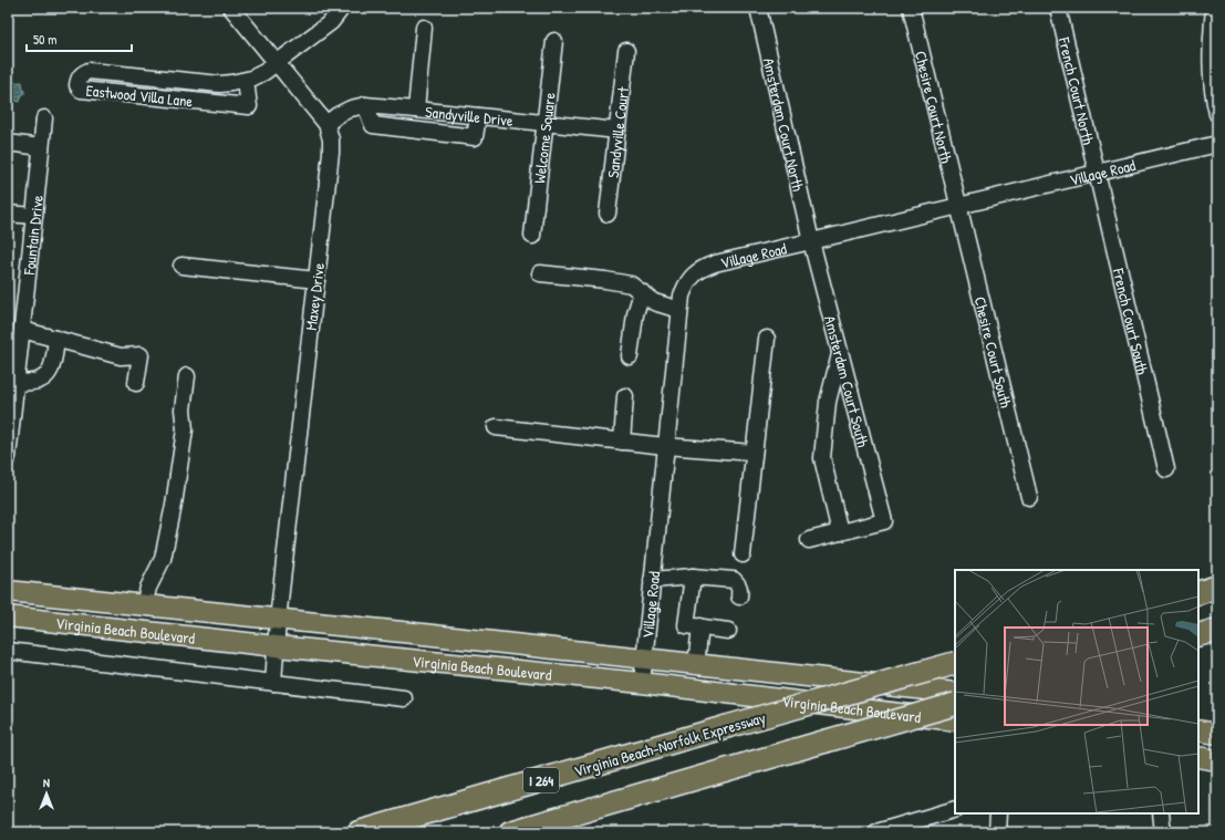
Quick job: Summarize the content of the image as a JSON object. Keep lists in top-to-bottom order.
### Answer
{
  "streets": {
    "highway": ["Virginia Beach-Norfolk Expressway", "I 264"],
    "main road": ["Virginia Beach Boulevard"],
    "street": [
      "French Court North",
      "Eastwood Villa Lane",
      "Chesire Court North",
      "Sandyville Drive",
      "Amsterdam Court North",
      "Sandyville Court",
      "Welcome Square",
      "Village Road",
      "Fountain Drive",
      "Maxey Drive",
      "French Court South",
      "Chesire Court South",
      "Amsterdam Court South"
    ]
  },
  "crossings": [
    ["French Court North", "Village Road"],
    ["French Court North", "French Court South"],
    ["Eastwood Villa Lane", "Maxey Drive"],
    ["Chesire Court North", "Village Road"],
    ["Chesire Court North", "Chesire Court South"],
    ["Sandyville Drive", "Sandyville Court"],
    ["Sandyville Drive", "Welcome Square"],
    ["Sandyville Drive", "Maxey Drive"],
    ["Amsterdam Court North", "Village Road"],
    ["Amsterdam Court North", "Amsterdam Court South"],
    ["Village Road", "French Court South"],
    ["Village Road", "Chesire Court South"],
    ["Village Road", "Amsterdam Court South"],
    ["Village Road", "Virginia Beach Boulevard"],
    ["Maxey Drive", "Virginia Beach Boulevard"]
  ],
  "scale_bar": "50 m",
  "north": "top"
}
